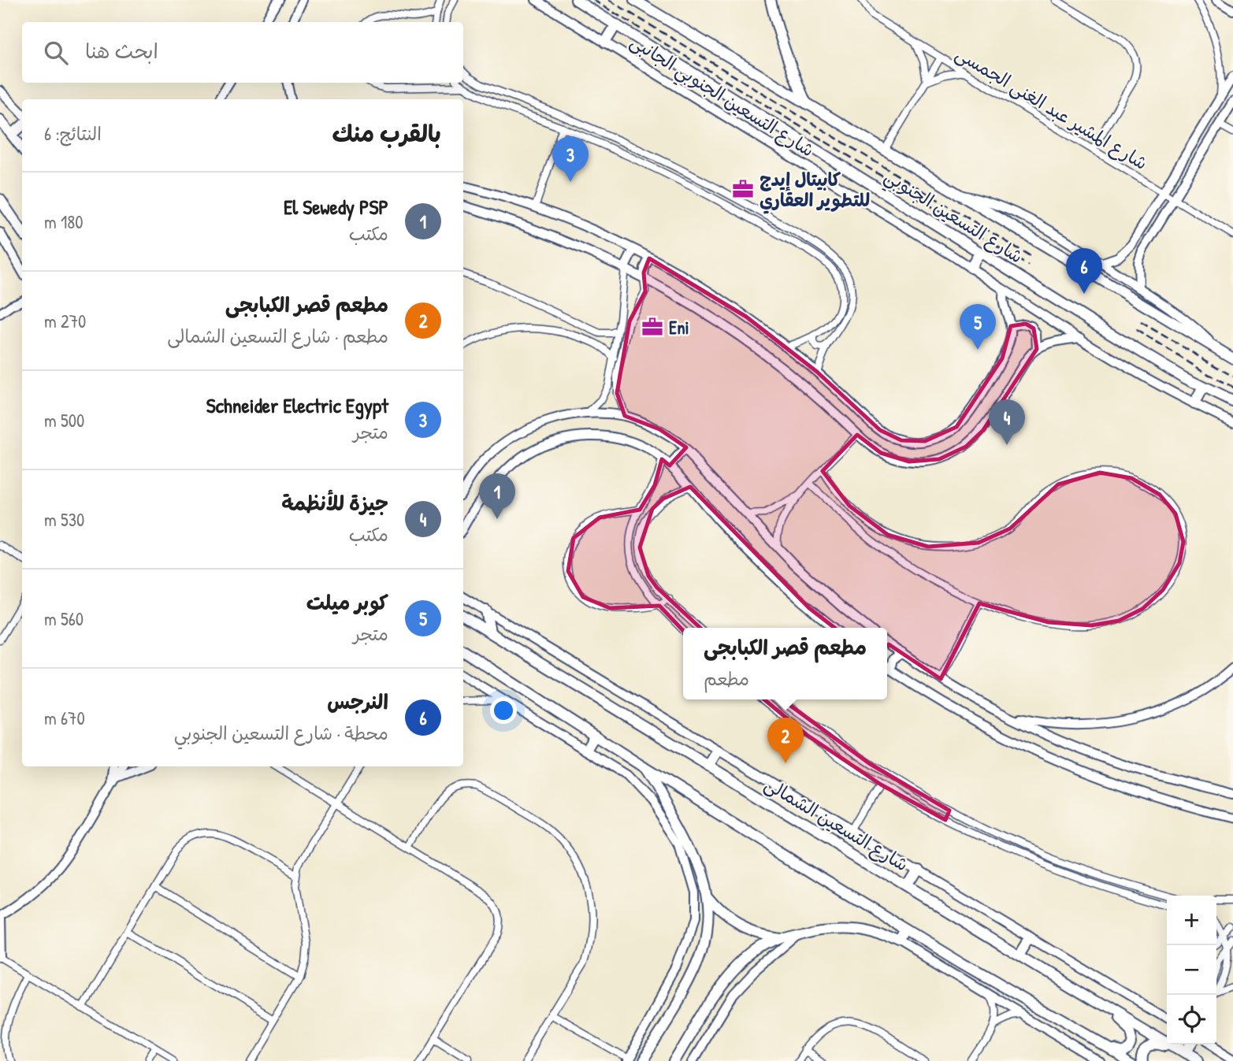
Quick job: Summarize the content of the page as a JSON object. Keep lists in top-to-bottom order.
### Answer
{
  "streets": {
    "main road": ["شارع التسعين الجنوبي", "شارع التسعين الشمالى"],
    "street": ["شارع التسعين الجنوبي الجانبى", "شارع المشير عبد الغنى الجمسى"]
  },
  "places": {
    "office": ["كابيتال إيدج للتطوير العقاري", "Eni"]
  },
  "page": {
    "search": "ابحث هنا",
    "heading": ["بالقرب منك", "النتائج: 6"],
    "pins": [
      "3",
      "6",
      "5",
      "4",
      "1",
      "2"
    ],
    "list": [
      {
        "mark": "1",
        "name": "El Sewedy PSP",
        "note": "مكتب",
        "value": "180 m"
      },
      {
        "mark": "2",
        "name": "مطعم قصر الكبابجى",
        "note": "مطعم · شارع التسعين الشمالى",
        "value": "270 m"
      },
      {
        "mark": "3",
        "name": "Schneider Electric Egypt",
        "note": "متجر",
        "value": "500 m"
      },
      {
        "mark": "4",
        "name": "جيزة للأنظمة",
        "note": "مكتب",
        "value": "530 m"
      },
      {
        "mark": "5",
        "name": "كوبر ميلت",
        "note": "متجر",
        "value": "560 m"
      },
      {
        "mark": "6",
        "name": "النرجس",
        "note": "محطة · شارع التسعين الجنوبي",
        "value": "670 m"
      }
    ],
    "popup": ["مطعم قصر الكبابجى", "مطعم"],
    "map_buttons": ["+", "−"]
  }
}
